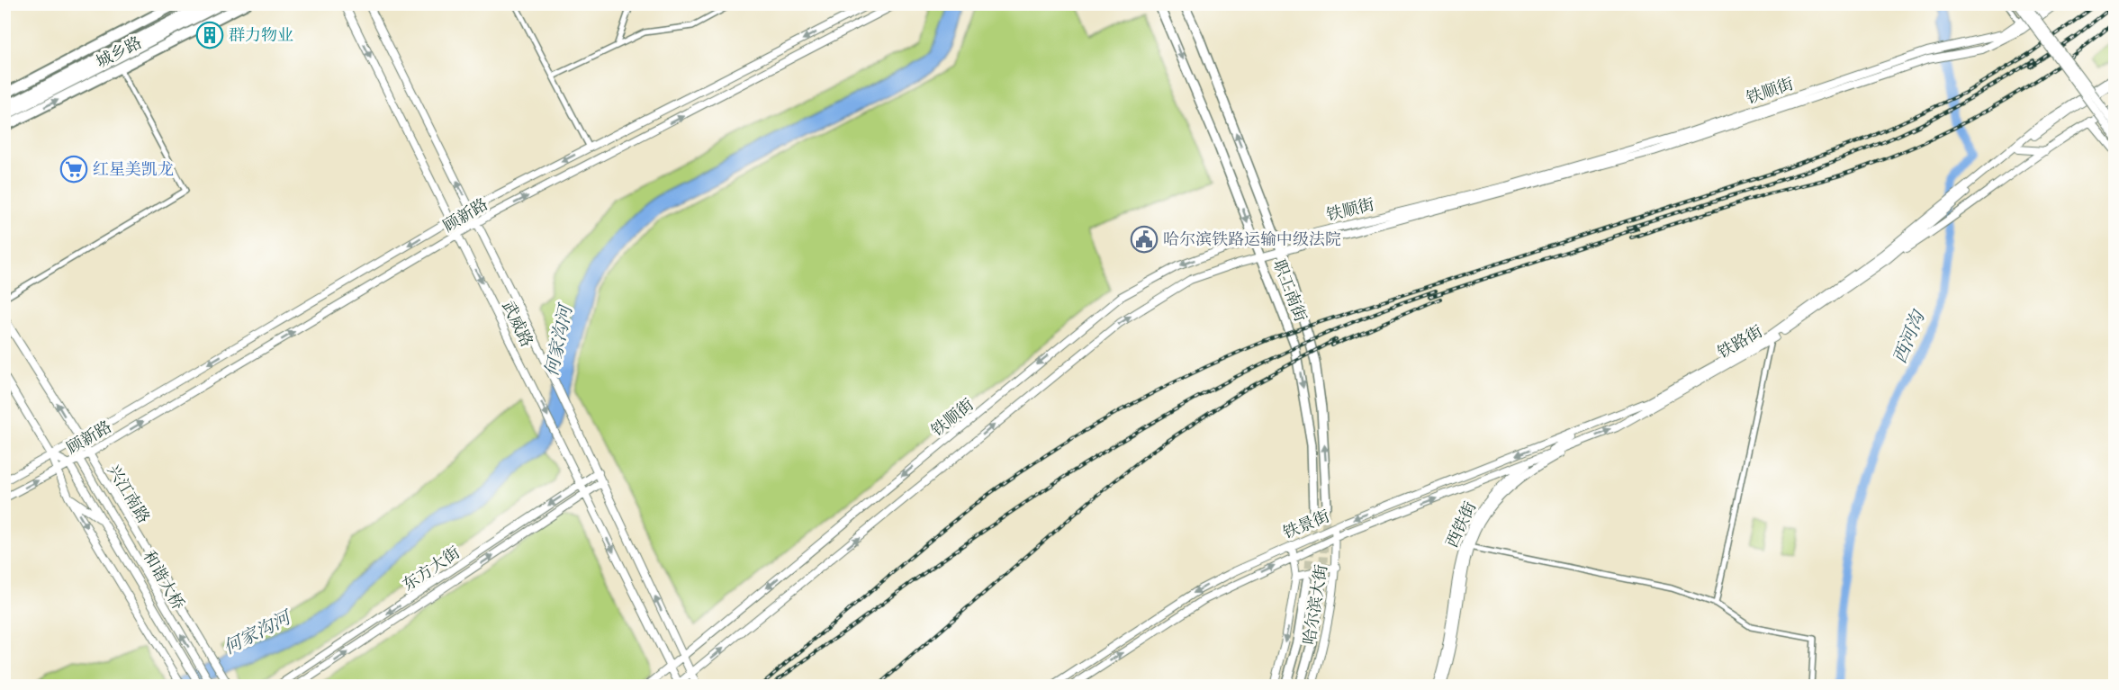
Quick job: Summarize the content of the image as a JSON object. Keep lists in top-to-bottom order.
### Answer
{
  "streets": {
    "highway": ["城乡路"],
    "main road": [
      "铁顺街",
      "顾新路",
      "职工南街",
      "武威路",
      "铁路街",
      "兴江南路",
      "铁景街",
      "西铁街",
      "东方大街",
      "和谐大桥",
      "哈尔滨大街"
    ]
  },
  "crossings": [
    ["铁顺街", "职工南街"],
    ["铁顺街", "武威路"],
    ["顾新路", "武威路"],
    ["顾新路", "兴江南路"],
    ["顾新路", "和谐大桥"],
    ["武威路", "东方大街"],
    ["铁路街", "铁景街"],
    ["铁路街", "西铁街"],
    ["铁景街", "西铁街"],
    ["铁景街", "哈尔滨大街"]
  ],
  "water": ["西河沟", "何家沟河"],
  "places": {
    "building": ["群力物业"],
    "supermarket": ["红星美凯龙"],
    "public building": ["哈尔滨铁路运输中级法院"]
  }
}
